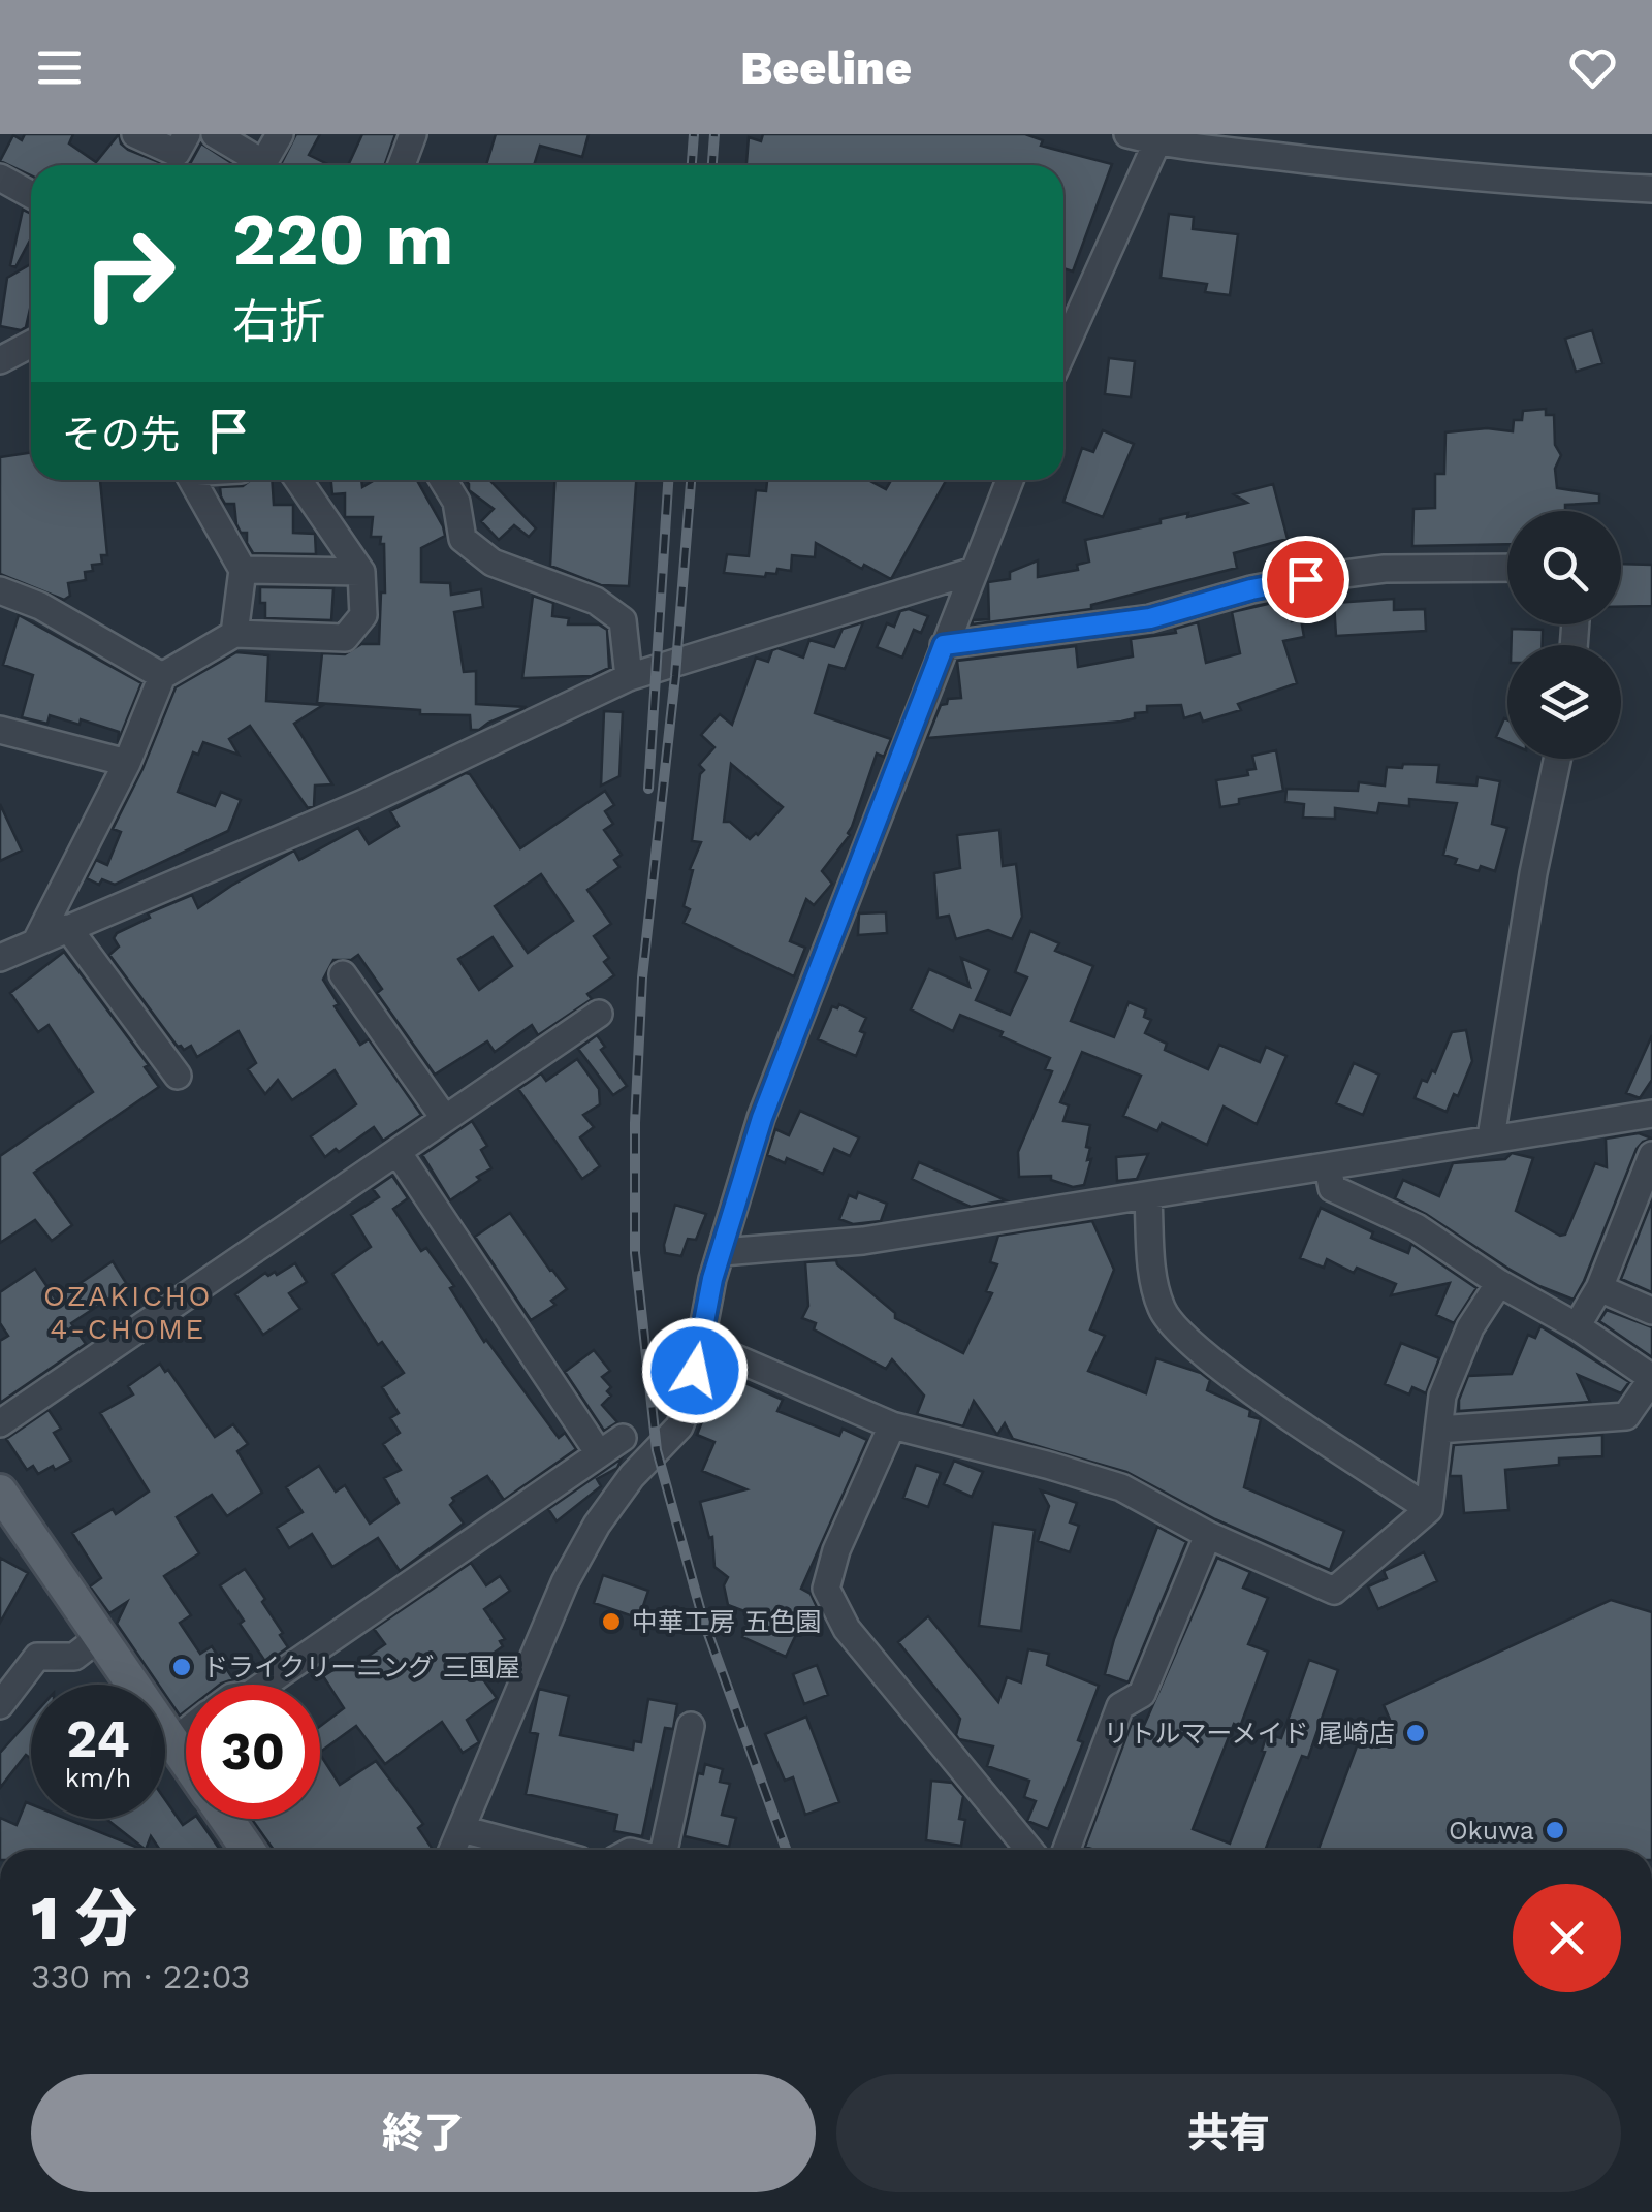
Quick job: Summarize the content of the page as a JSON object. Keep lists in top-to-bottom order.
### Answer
{
  "districts": ["OZAKICHO 4-CHOME"],
  "places": [
    "中華工房 五色園",
    "ドライクリーニング 三国屋",
    "リトルマーメイド 尾崎店",
    "Okuwa"
  ],
  "page": {
    "header": "Beeline",
    "turn": ["220 m", "右折"],
    "then": "その先",
    "speed": "24 km/h",
    "limit": "30",
    "heading": ["1 分", "330 m · 22:03"],
    "buttons": ["終了", "共有"]
  }
}
